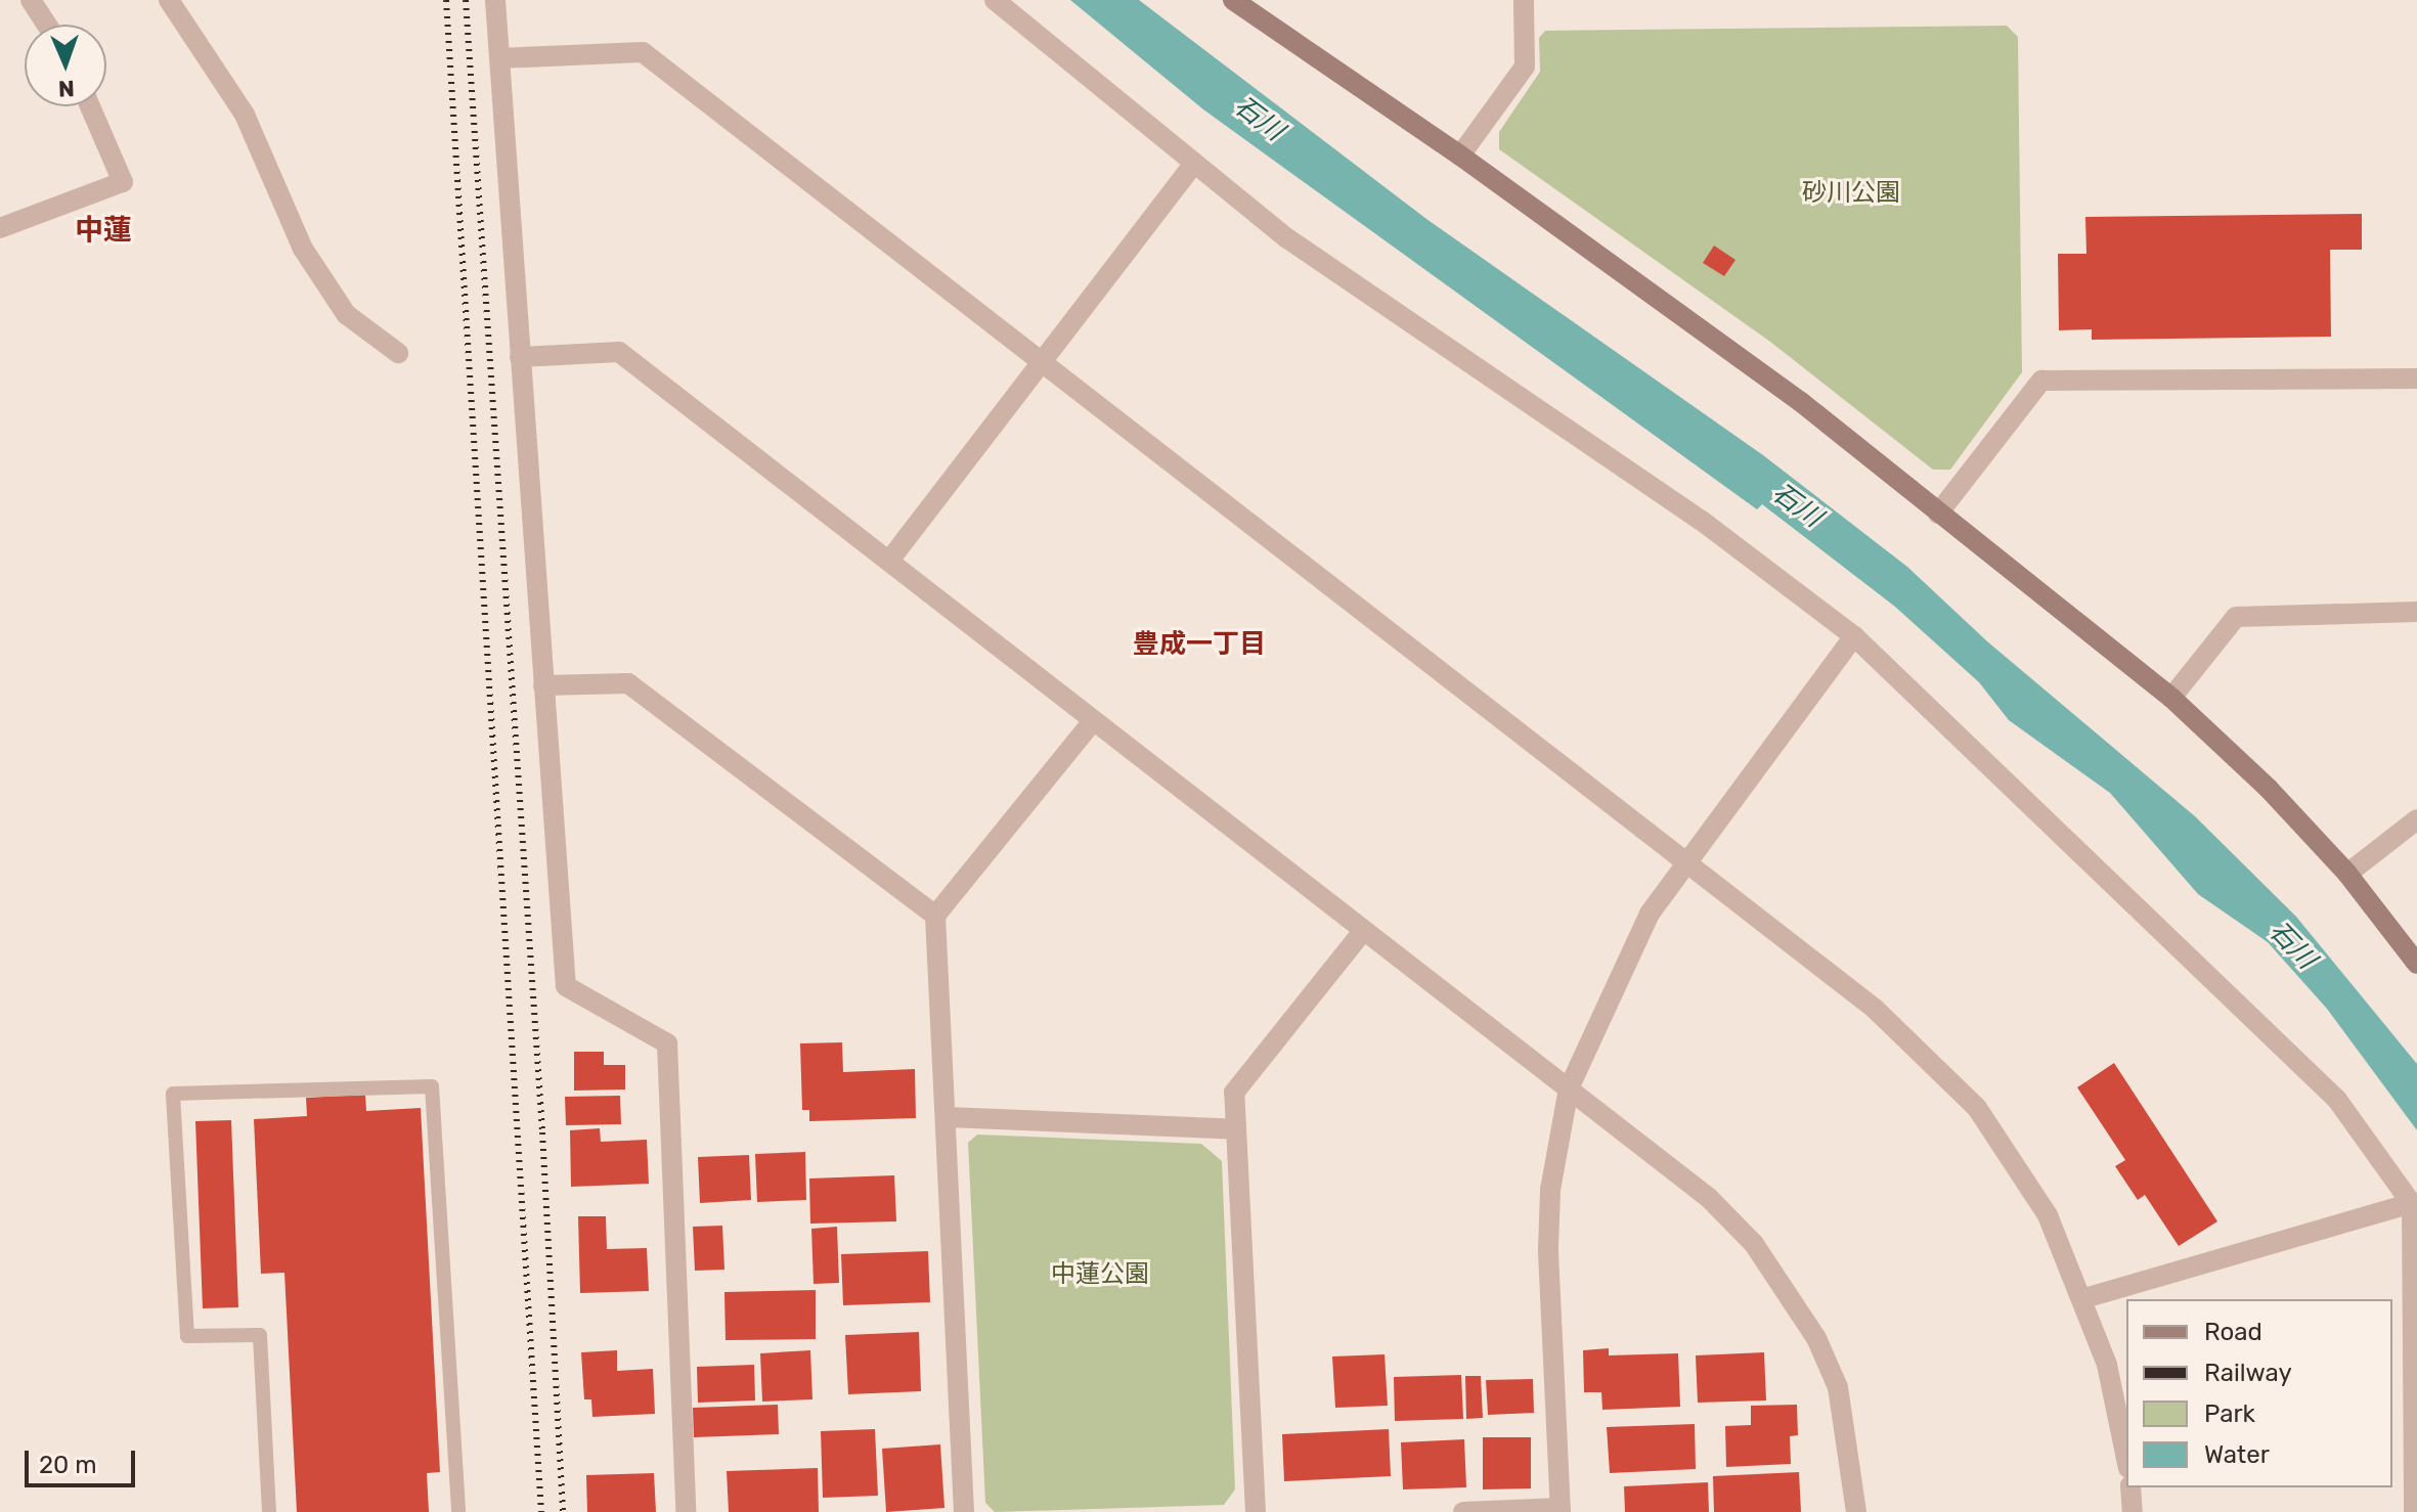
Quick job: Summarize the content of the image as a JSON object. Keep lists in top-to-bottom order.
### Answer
{
  "districts": ["中蓮", "豊成一丁目"],
  "water": ["石川"],
  "parks": ["砂川公園", "中蓮公園"],
  "legend": [
    "Road",
    "Railway",
    "Park",
    "Water"
  ],
  "scale_bar": "20 m",
  "north": "bottom"
}
